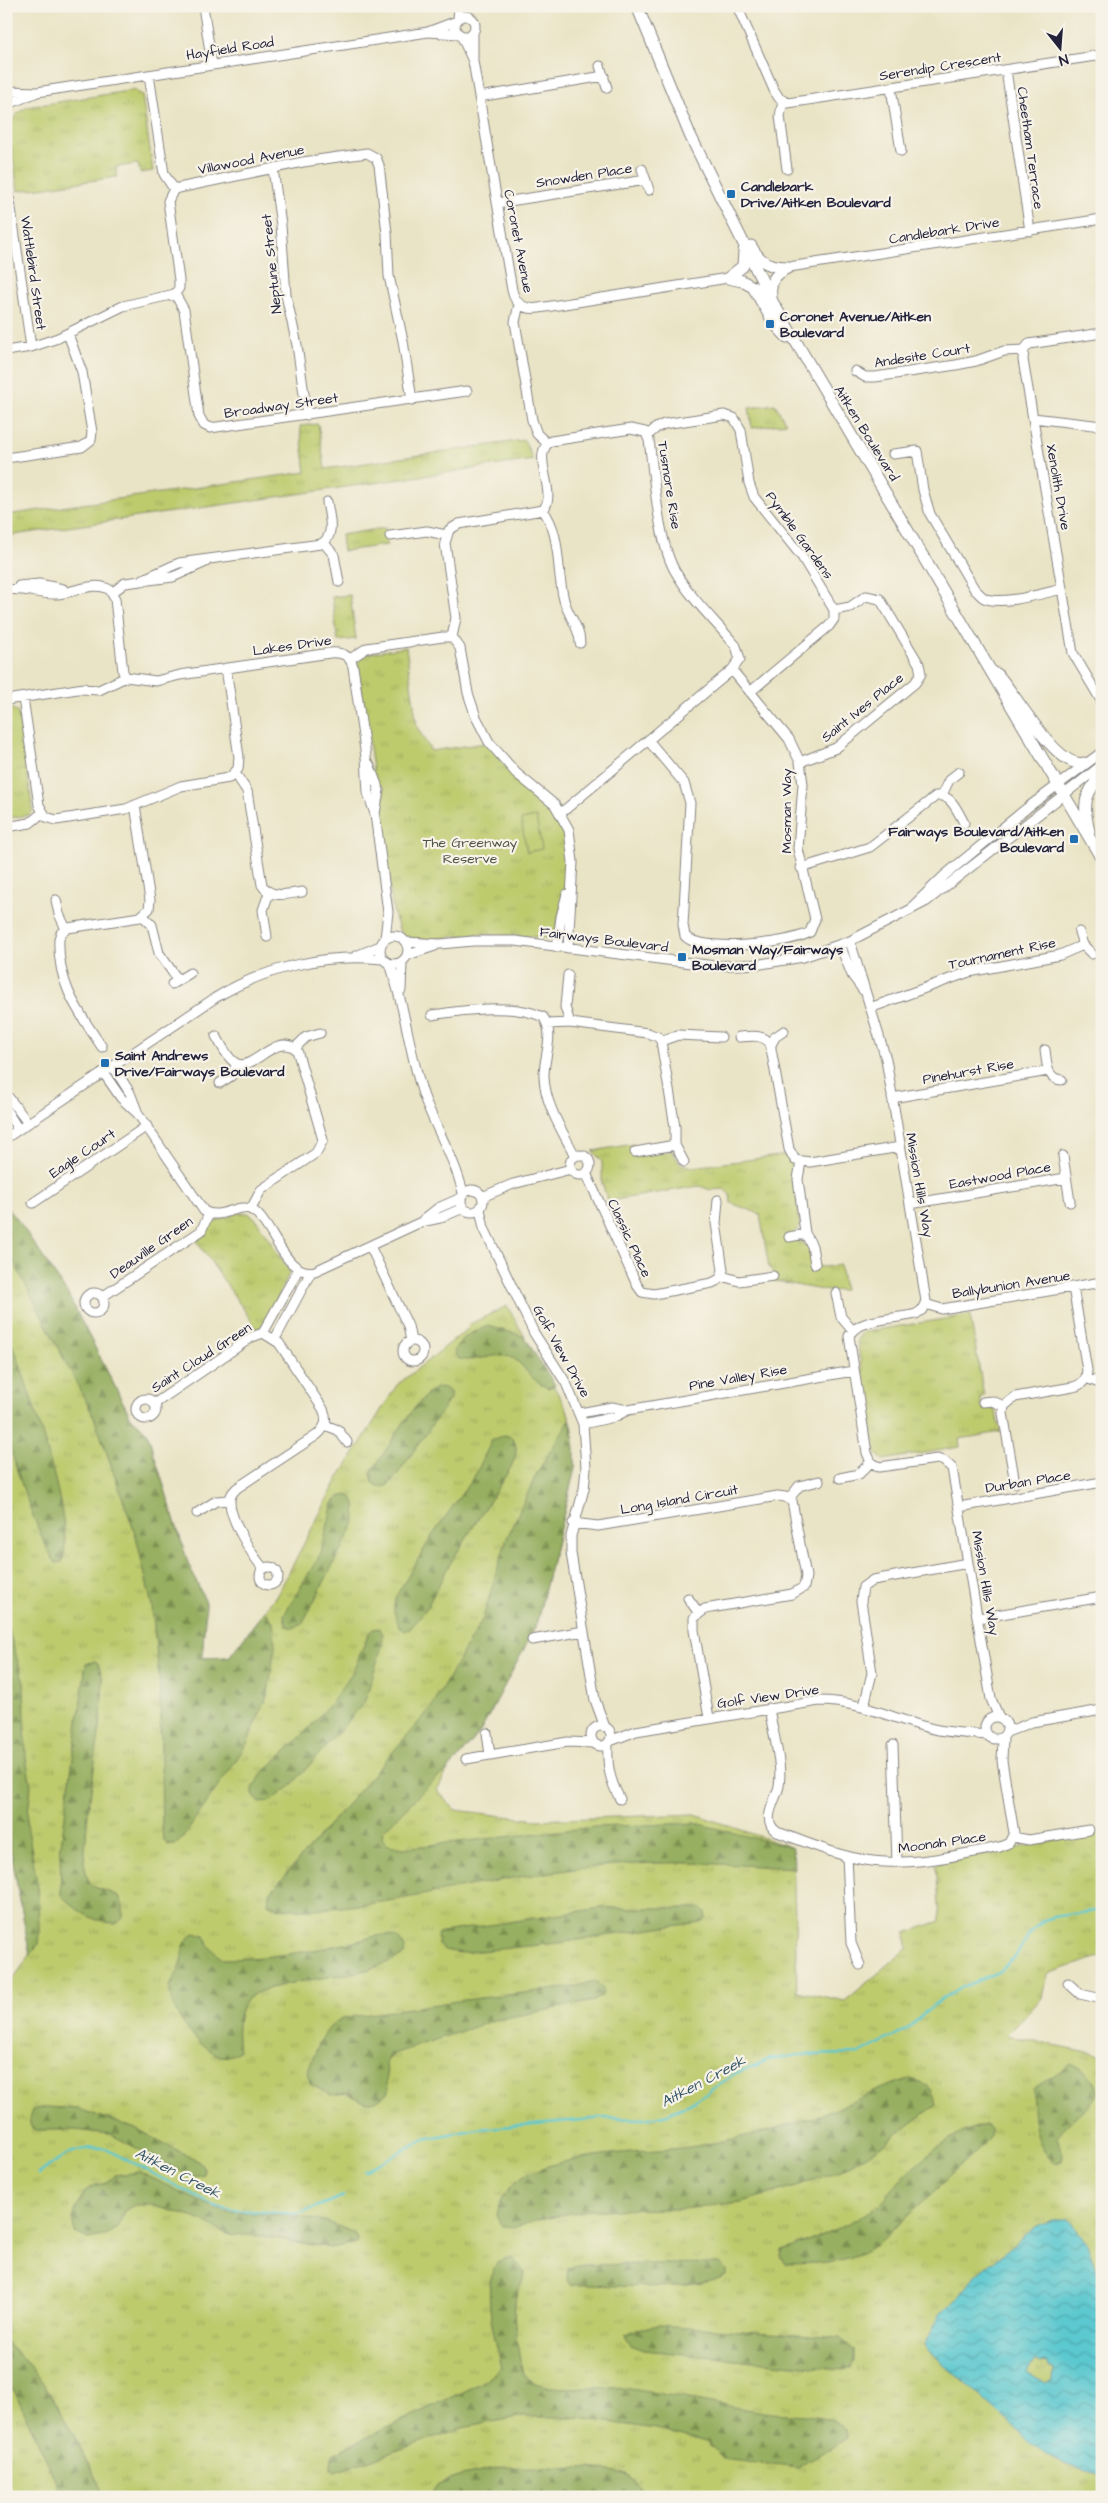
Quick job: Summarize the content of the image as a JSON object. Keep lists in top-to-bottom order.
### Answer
{
  "streets": {
    "main road": ["Aitken Boulevard"],
    "street": [
      "Hayfield Road",
      "Serendip Crescent",
      "Cheetham Terrace",
      "Villawood Avenue",
      "Snowden Place",
      "Candlebark Drive",
      "Coronet Avenue",
      "Neptune Street",
      "Wattlebird Street",
      "Andesite Court",
      "Broadway Street",
      "Tusmore Rise",
      "Xenolith Drive",
      "Pymble Gardens",
      "Lakes Drive",
      "Saint Ives Place",
      "Mosman Way",
      "Fairways Boulevard",
      "Tournament Rise",
      "Pinehurst Rise",
      "Eagle Court",
      "Eastwood Place",
      "Mission Hills Way",
      "Classic Place",
      "Deauville Green",
      "Ballybunion Avenue",
      "Golf View Drive",
      "Saint Cloud Green",
      "Pine Valley Rise",
      "Durban Place",
      "Long Island Circuit",
      "Moonah Place"
    ]
  },
  "crossings": [
    ["Hayfield Road", "Coronet Avenue"],
    ["Serendip Crescent", "Cheetham Terrace"],
    ["Cheetham Terrace", "Candlebark Drive"],
    ["Villawood Avenue", "Neptune Street"],
    ["Villawood Avenue", "Broadway Street"],
    ["Snowden Place", "Coronet Avenue"],
    ["Neptune Street", "Broadway Street"],
    ["Andesite Court", "Xenolith Drive"],
    ["Aitken Boulevard", "Fairways Boulevard"],
    ["Tusmore Rise", "Pymble Gardens"],
    ["Tusmore Rise", "Mosman Way"],
    ["Pymble Gardens", "Saint Ives Place"],
    ["Lakes Drive", "Fairways Boulevard"],
    ["Saint Ives Place", "Mosman Way"],
    ["Fairways Boulevard", "Mission Hills Way"],
    ["Tournament Rise", "Mission Hills Way"],
    ["Pinehurst Rise", "Mission Hills Way"],
    ["Eastwood Place", "Mission Hills Way"],
    ["Mission Hills Way", "Ballybunion Avenue"],
    ["Mission Hills Way", "Golf View Drive"],
    ["Mission Hills Way", "Durban Place"],
    ["Golf View Drive", "Pine Valley Rise"],
    ["Golf View Drive", "Long Island Circuit"],
    ["Golf View Drive", "Moonah Place"]
  ],
  "water": ["Aitken Creek"],
  "parks": ["The Greenway Reserve"],
  "places": {
    "transit": [
      "Candlebark Drive/Aitken Boulevard",
      "Coronet Avenue/Aitken Boulevard",
      "Fairways Boulevard/Aitken Boulevard",
      "Mosman Way/Fairways Boulevard",
      "Saint Andrews Drive/Fairways Boulevard"
    ]
  },
  "north": "bottom"
}
